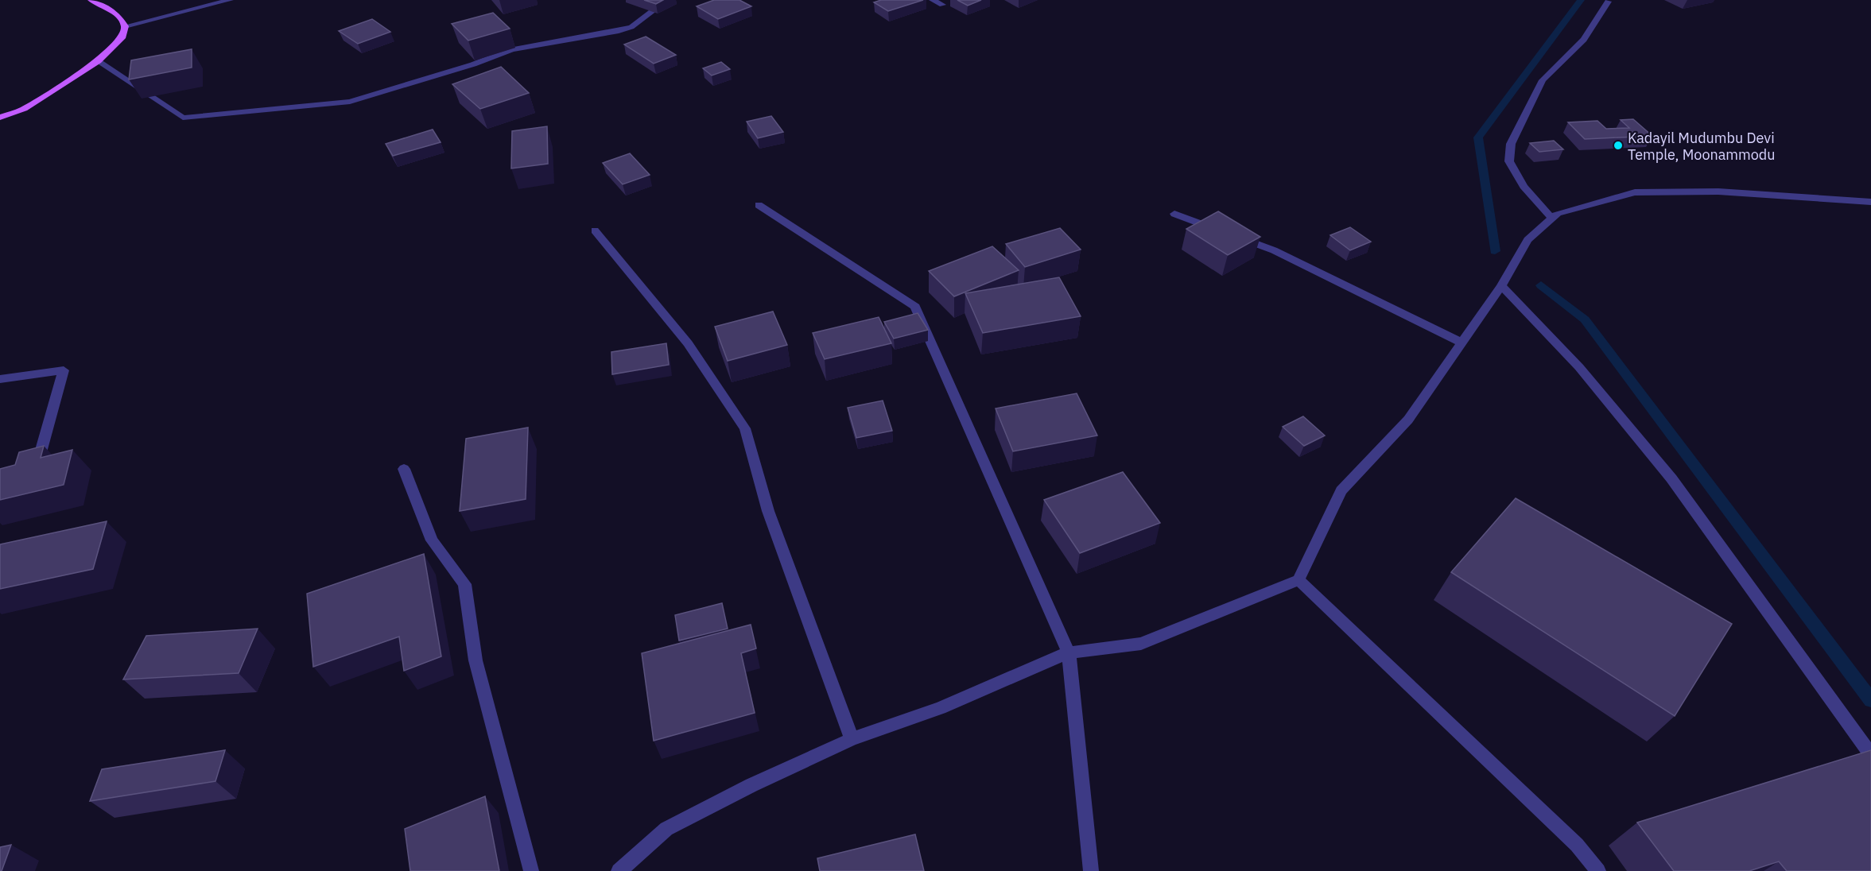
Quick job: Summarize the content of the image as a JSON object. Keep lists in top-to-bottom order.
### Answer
{
  "places": ["Kadayil Mudumbu Devi Temple, Moonammodu"]
}
